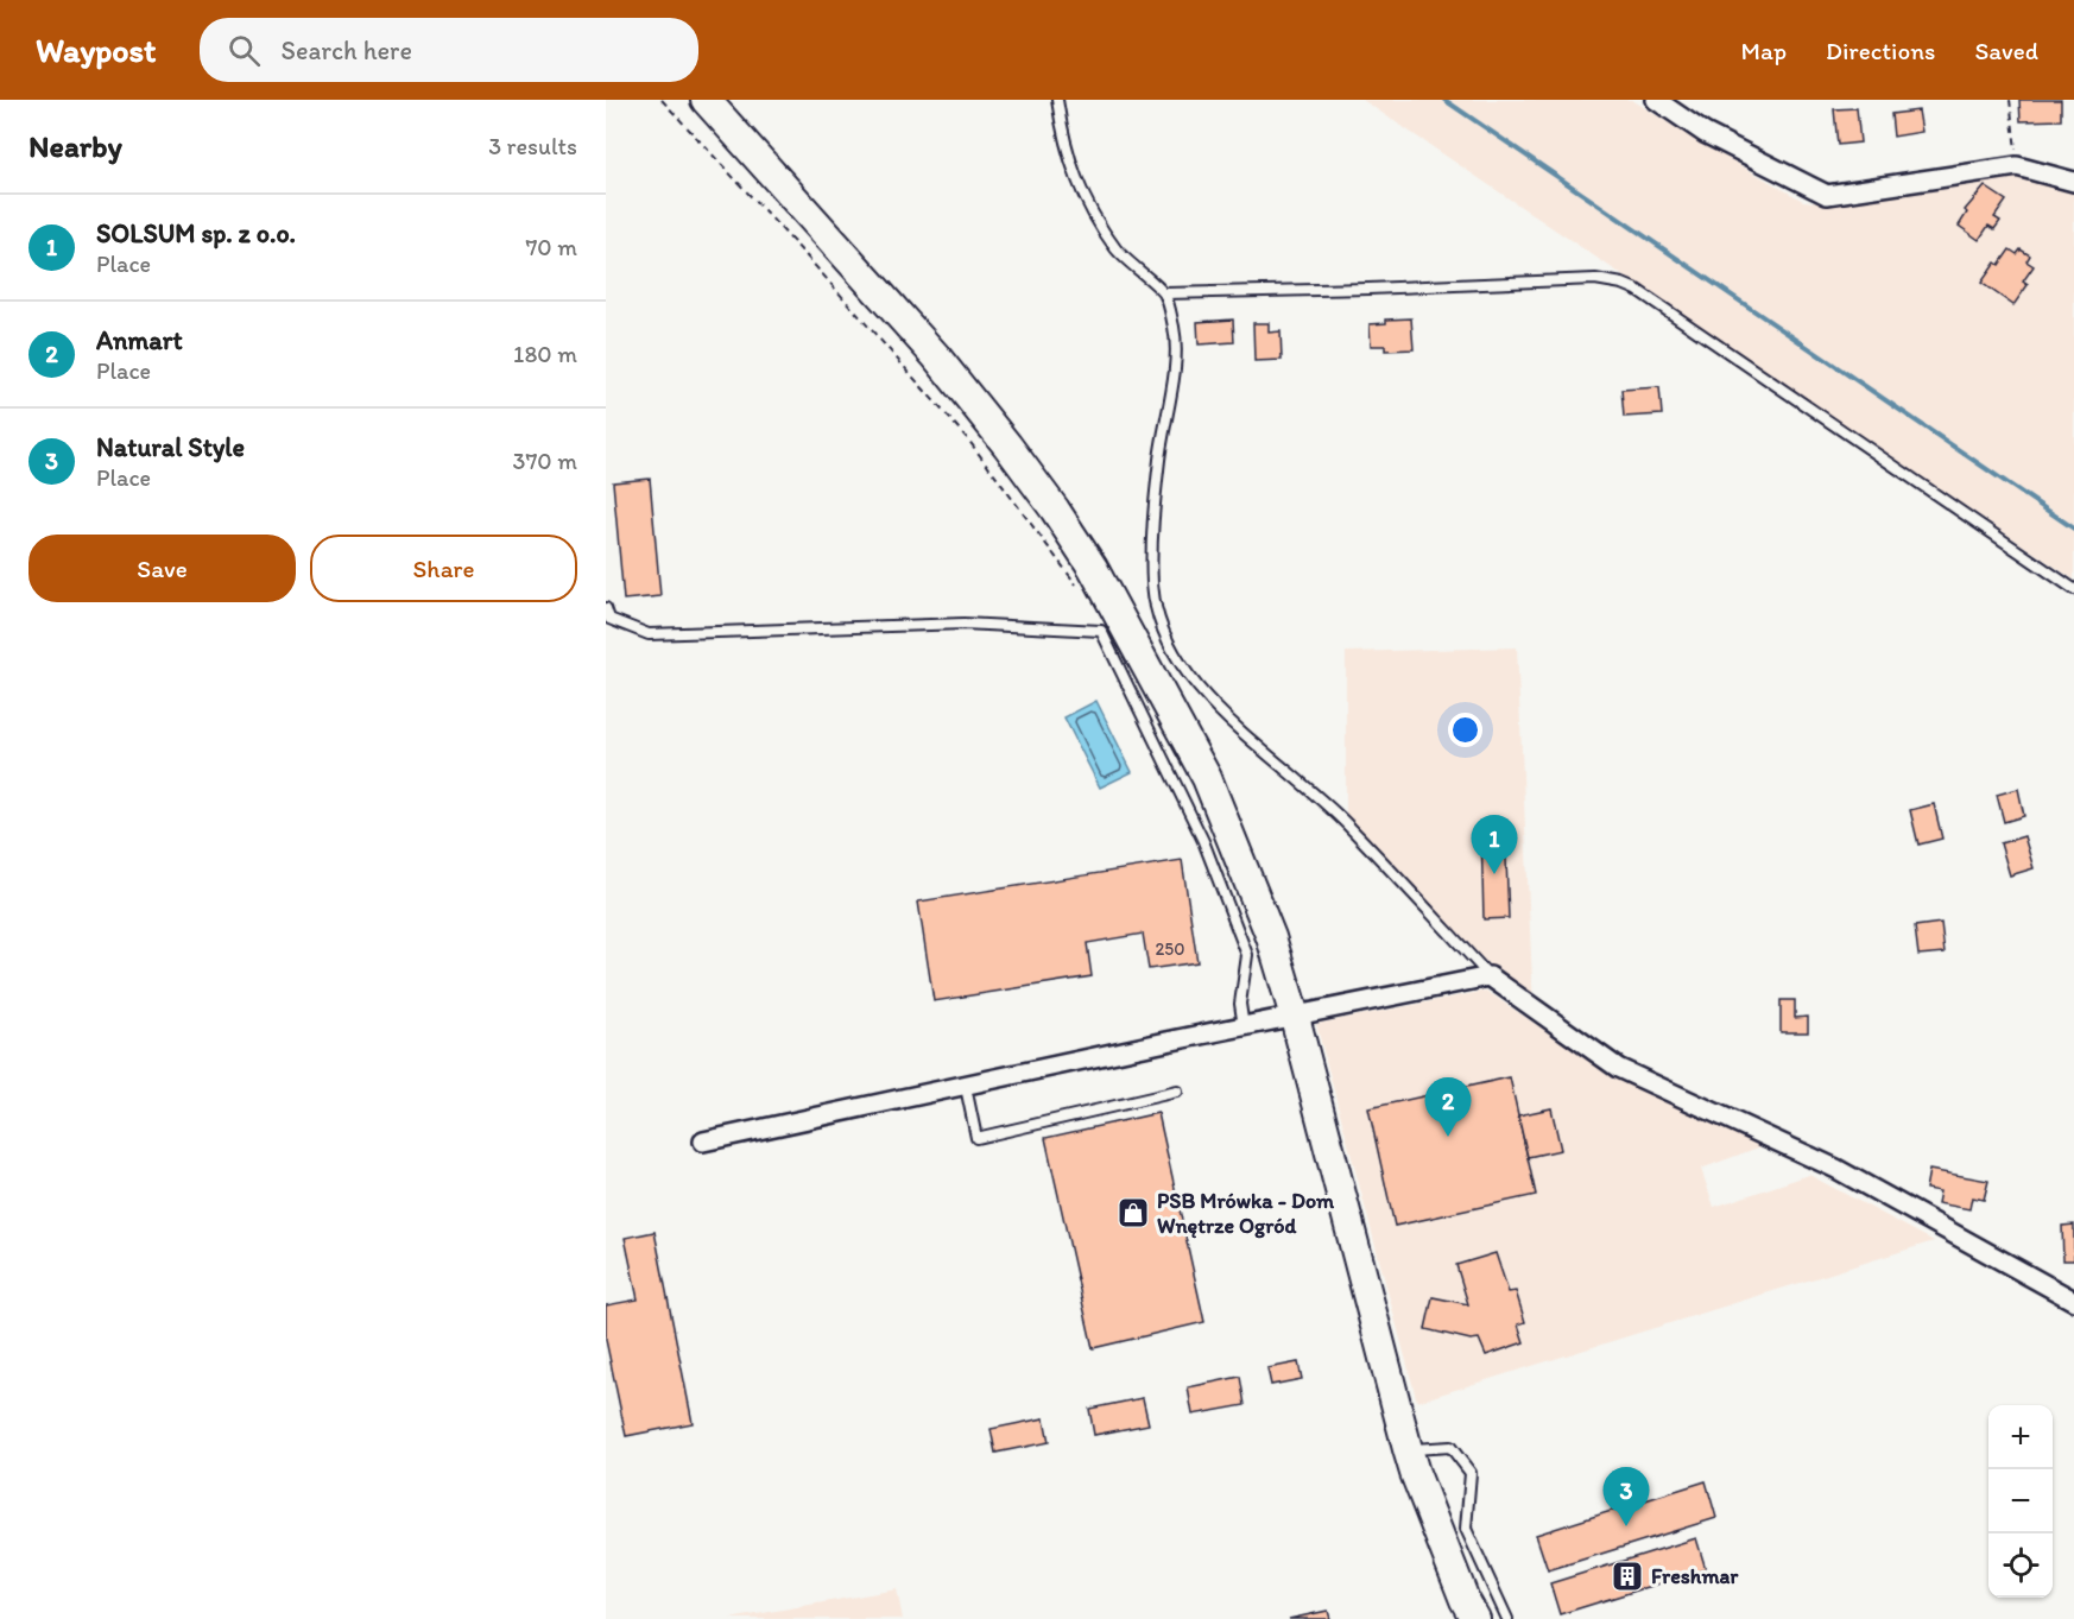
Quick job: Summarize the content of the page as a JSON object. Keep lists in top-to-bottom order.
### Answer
{
  "places": {
    "shop": ["PSB Mrówka - Dom Wnętrze Ogród"],
    "building": ["Freshmar"]
  },
  "house_numbers": ["250"],
  "page": {
    "header": "Waypost",
    "search": "Search here",
    "nav": ["Map", "Directions", "Saved"],
    "heading": ["Nearby", "3 results"],
    "list": [
      {
        "mark": "1",
        "name": "SOLSUM sp. z o.o.",
        "note": "Place",
        "value": "70 m"
      },
      {
        "mark": "2",
        "name": "Anmart",
        "note": "Place",
        "value": "180 m"
      },
      {
        "mark": "3",
        "name": "Natural Style",
        "note": "Place",
        "value": "370 m"
      }
    ],
    "buttons": ["Save", "Share"],
    "pins": ["1", "2", "3"],
    "map_buttons": ["+", "−"]
  }
}
